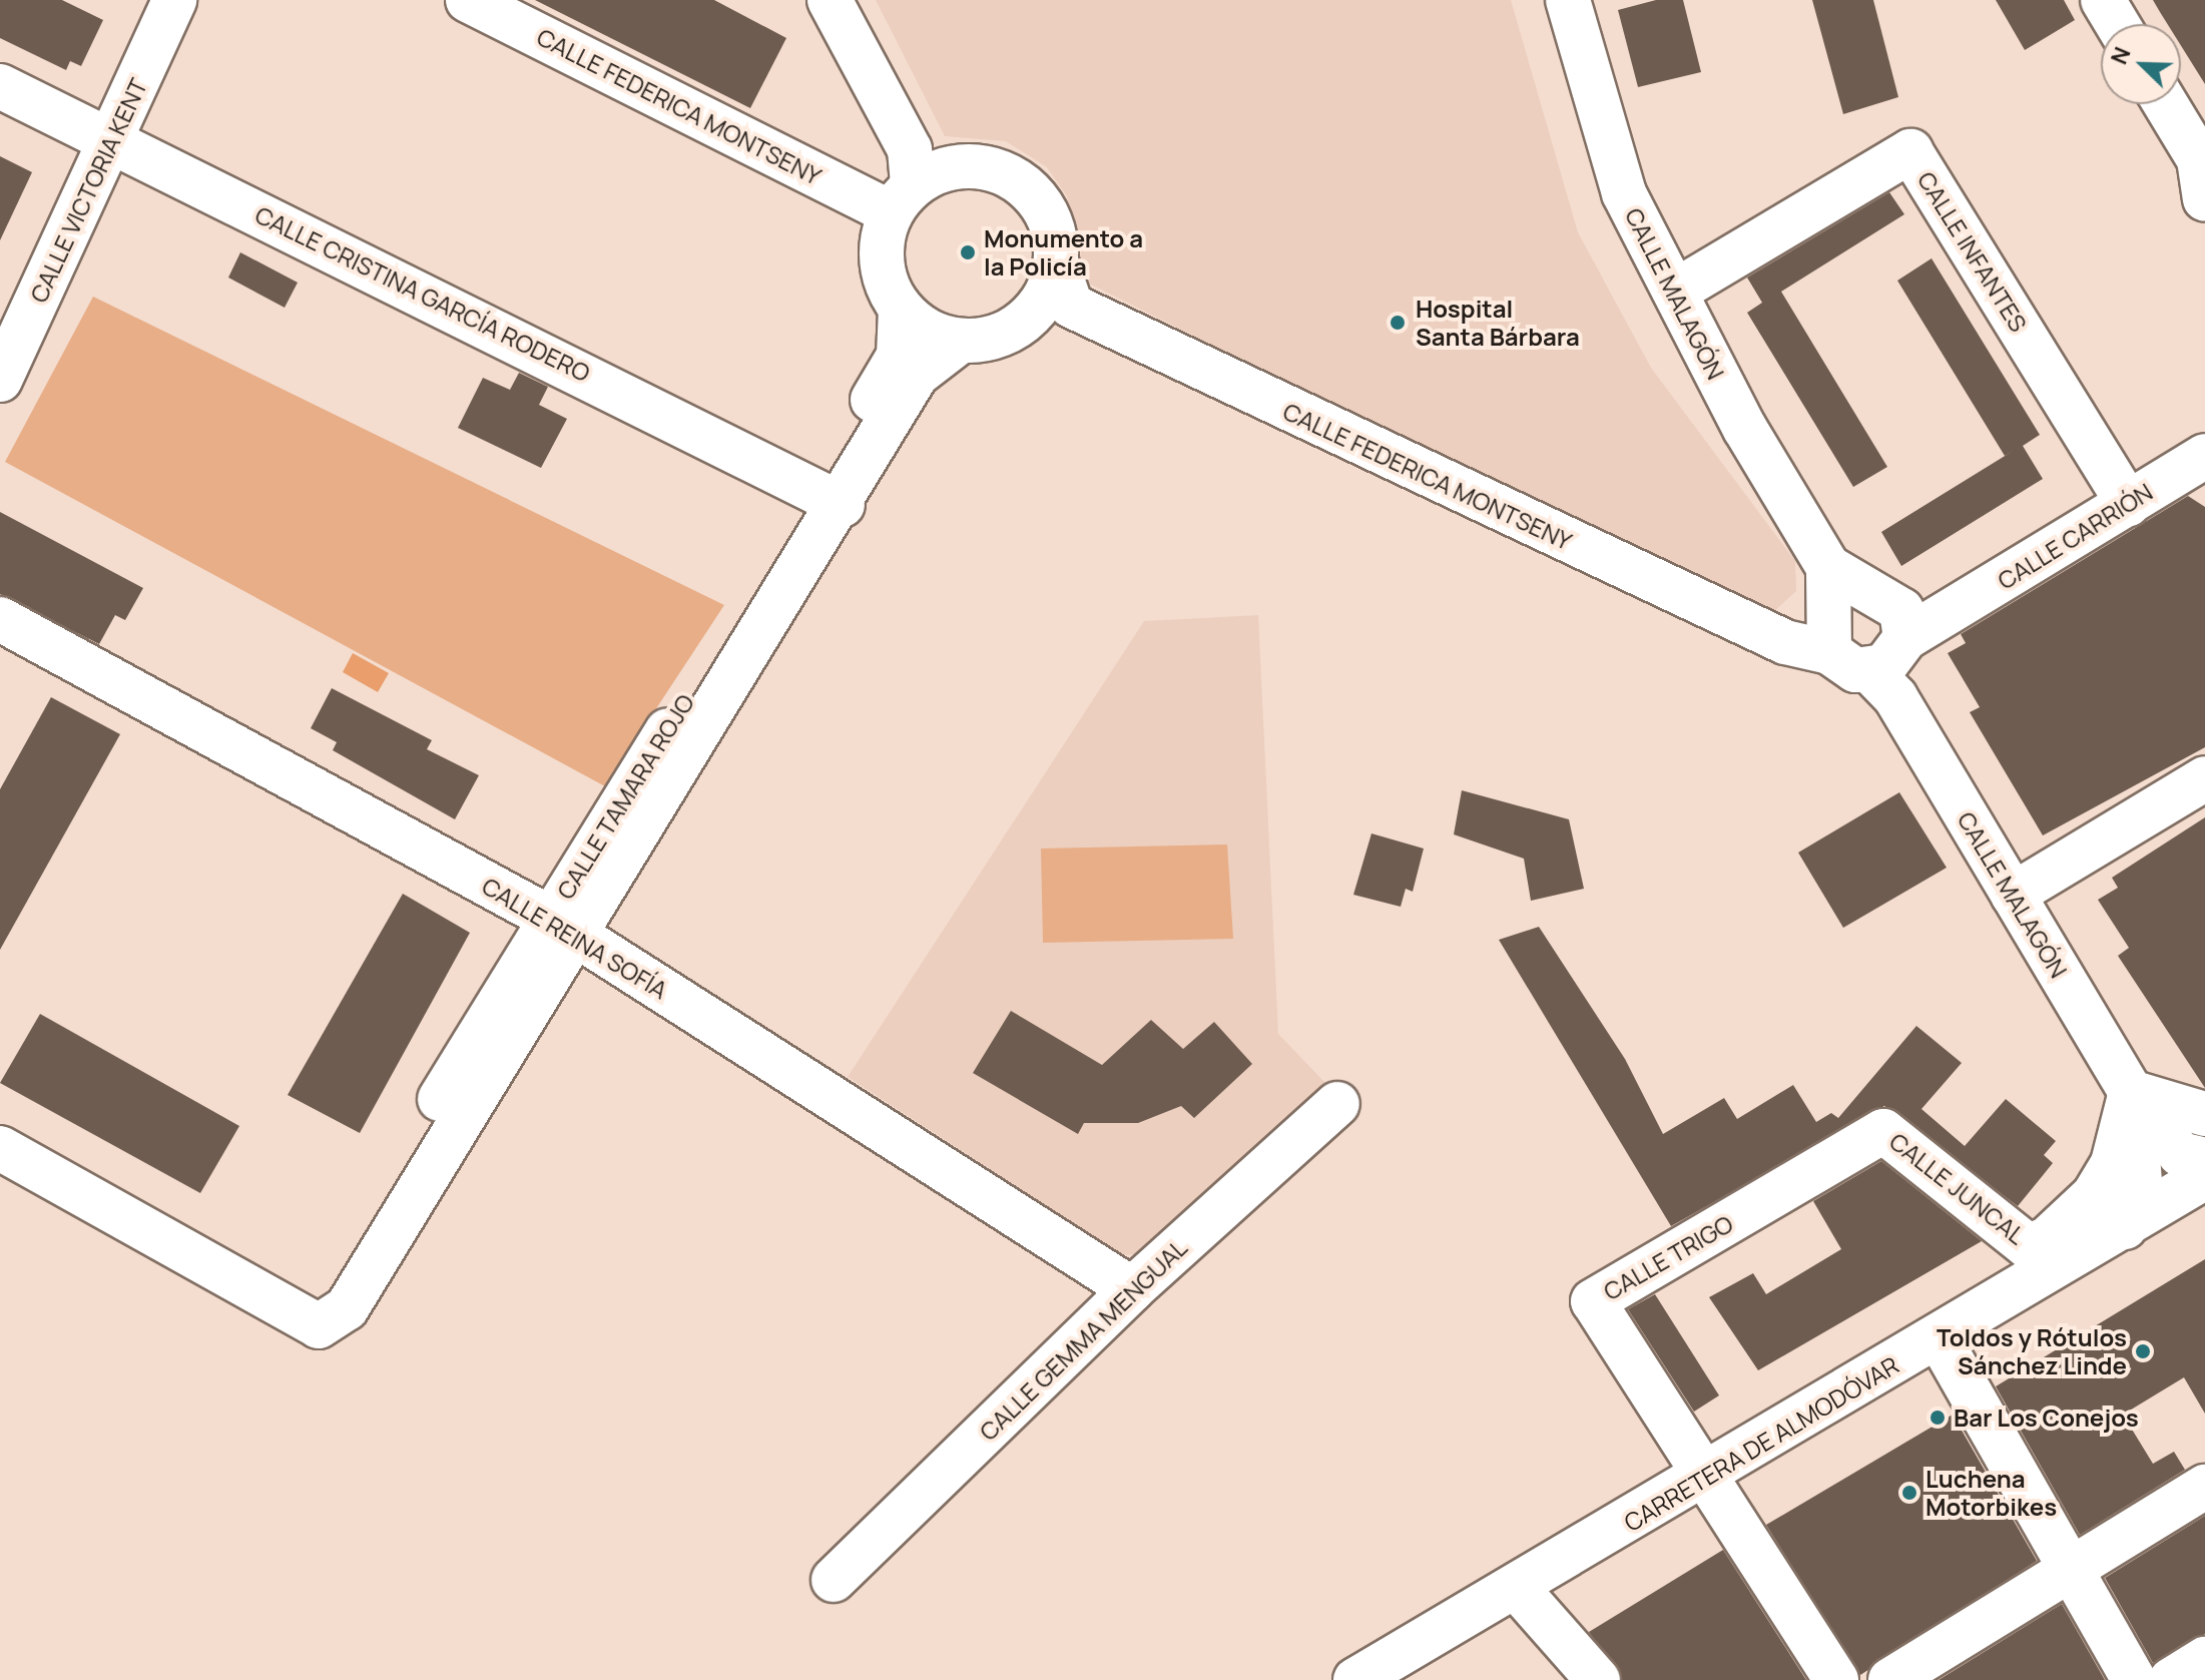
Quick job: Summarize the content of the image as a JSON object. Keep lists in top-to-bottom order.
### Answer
{
  "streets": {
    "street": [
      "CALLE FEDERICA MONTSENY",
      "CALLE VICTORIA KENT",
      "CALLE INFANTES",
      "CALLE CRISTINA GARCÍA RODERO",
      "CALLE MALAGÓN",
      "CALLE CARRIÓN",
      "CALLE TAMARA ROJO",
      "CALLE REINA SOFÍA",
      "CALLE JUNCAL",
      "CALLE TRIGO",
      "CALLE GEMMA MENGUAL",
      "CARRETERA DE ALMODÓVAR"
    ]
  },
  "crossings": [
    ["CALLE FEDERICA MONTSENY", "CALLE MALAGÓN"],
    ["CALLE FEDERICA MONTSENY", "CALLE TAMARA ROJO"],
    ["CALLE VICTORIA KENT", "CALLE CRISTINA GARCÍA RODERO"],
    ["CALLE INFANTES", "CALLE MALAGÓN"],
    ["CALLE INFANTES", "CALLE CARRIÓN"],
    ["CALLE CRISTINA GARCÍA RODERO", "CALLE TAMARA ROJO"],
    ["CALLE MALAGÓN", "CALLE CARRIÓN"],
    ["CALLE MALAGÓN", "CALLE JUNCAL"],
    ["CALLE MALAGÓN", "CARRETERA DE ALMODÓVAR"],
    ["CALLE TAMARA ROJO", "CALLE REINA SOFÍA"],
    ["CALLE REINA SOFÍA", "CALLE GEMMA MENGUAL"],
    ["CALLE JUNCAL", "CALLE TRIGO"],
    ["CALLE TRIGO", "CARRETERA DE ALMODÓVAR"]
  ],
  "places": [
    "Monumento a la Policía",
    "Hospital Santa Bárbara",
    "Toldos y Rótulos Sánchez Linde",
    "Bar Los Conejos",
    "Luchena Motorbikes"
  ],
  "north": "top left"
}
